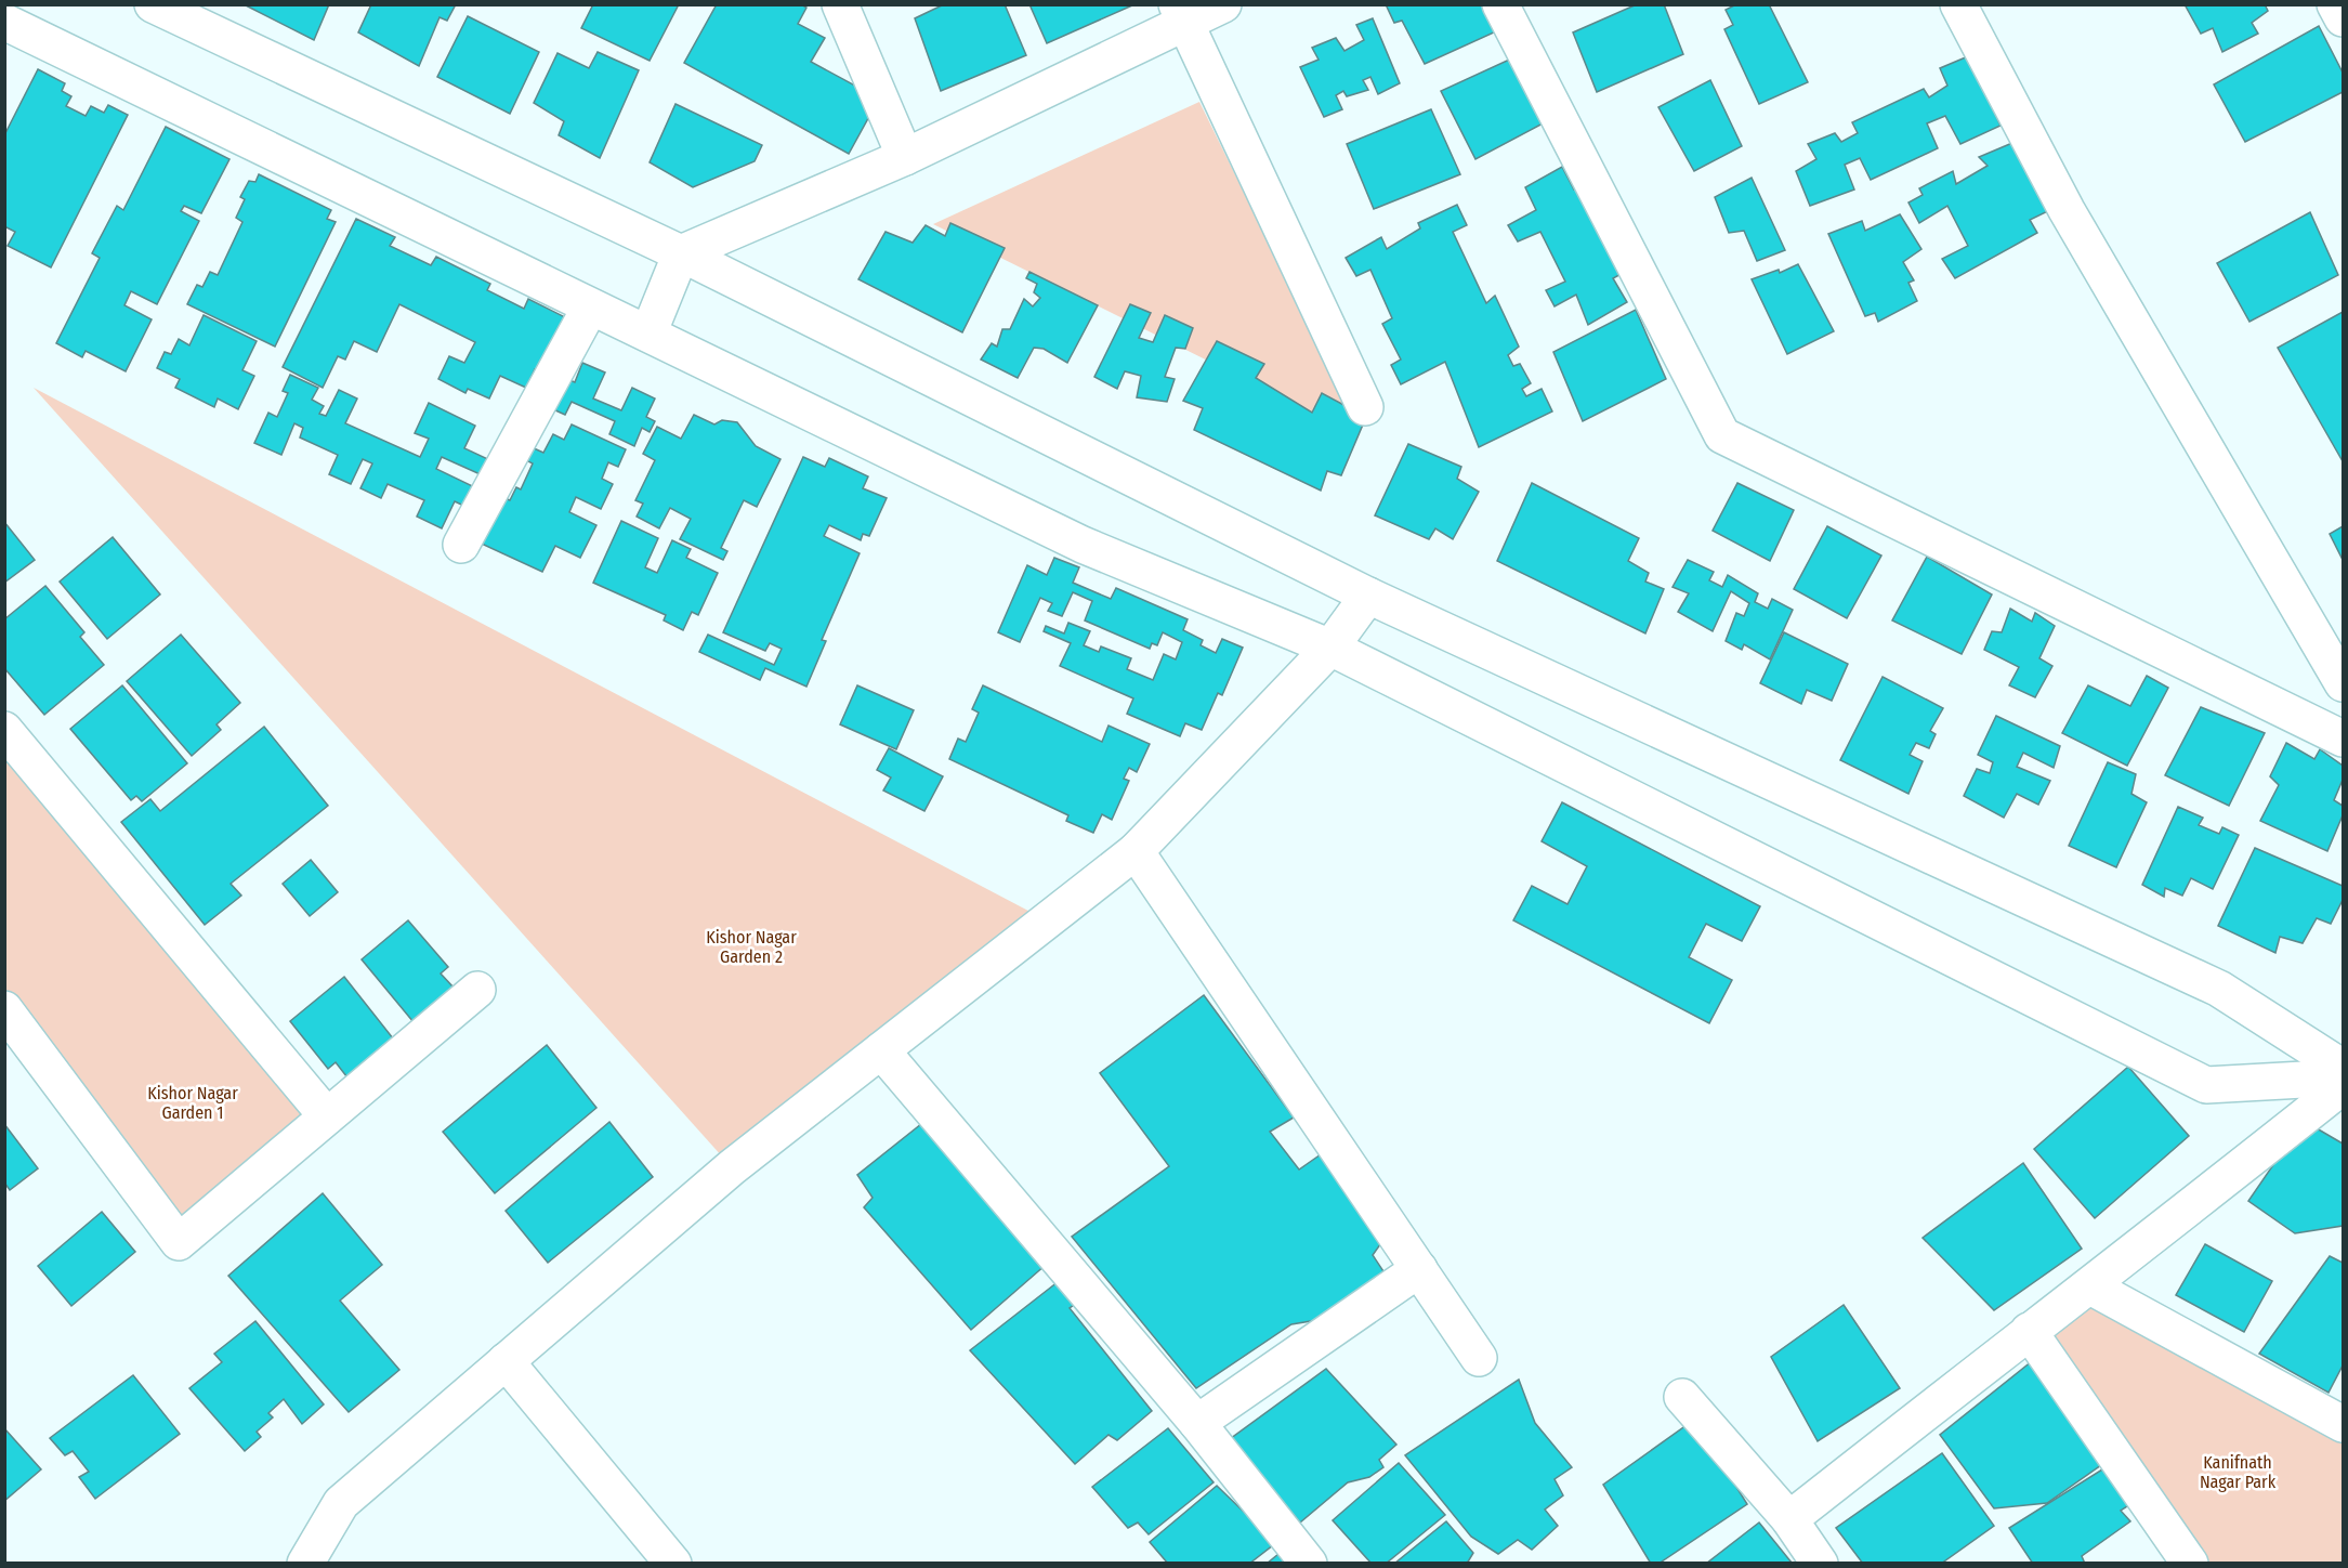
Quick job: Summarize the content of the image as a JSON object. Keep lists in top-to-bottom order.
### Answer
{
  "parks": ["Kishor Nagar Garden 2", "Kishor Nagar Garden 1", "Kanifnath Nagar Park"]
}
